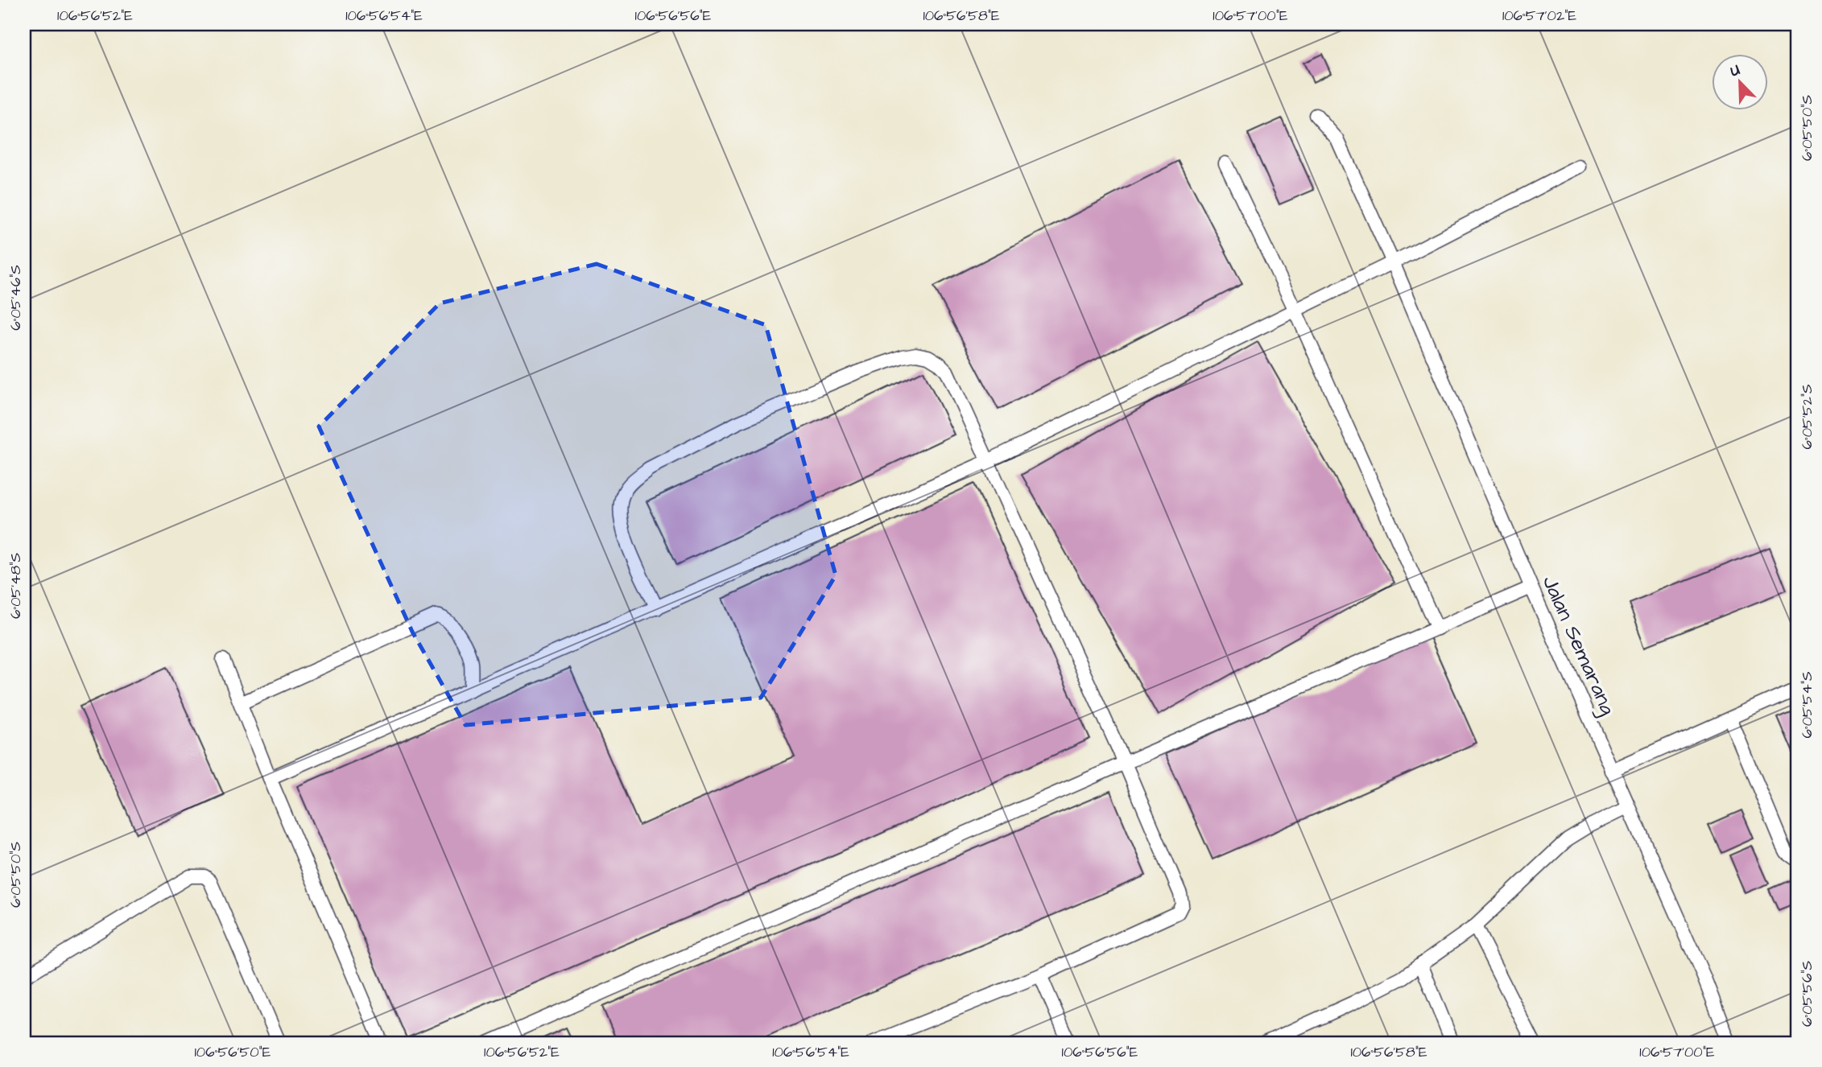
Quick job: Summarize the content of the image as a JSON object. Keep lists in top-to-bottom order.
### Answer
{
  "streets": {
    "lane": ["Jalan Semarang"]
  },
  "north": "top left",
  "coordinates": [
    "106°56'52\"E",
    "106°56'54\"E",
    "106°56'56\"E",
    "106°56'58\"E",
    "106°57'00\"E",
    "106°57'02\"E",
    "6°05'50\"S",
    "6°05'46\"S",
    "6°05'52\"S",
    "6°05'48\"S",
    "6°05'54\"S",
    "6°05'56\"S",
    "106°56'50\"E"
  ]
}
